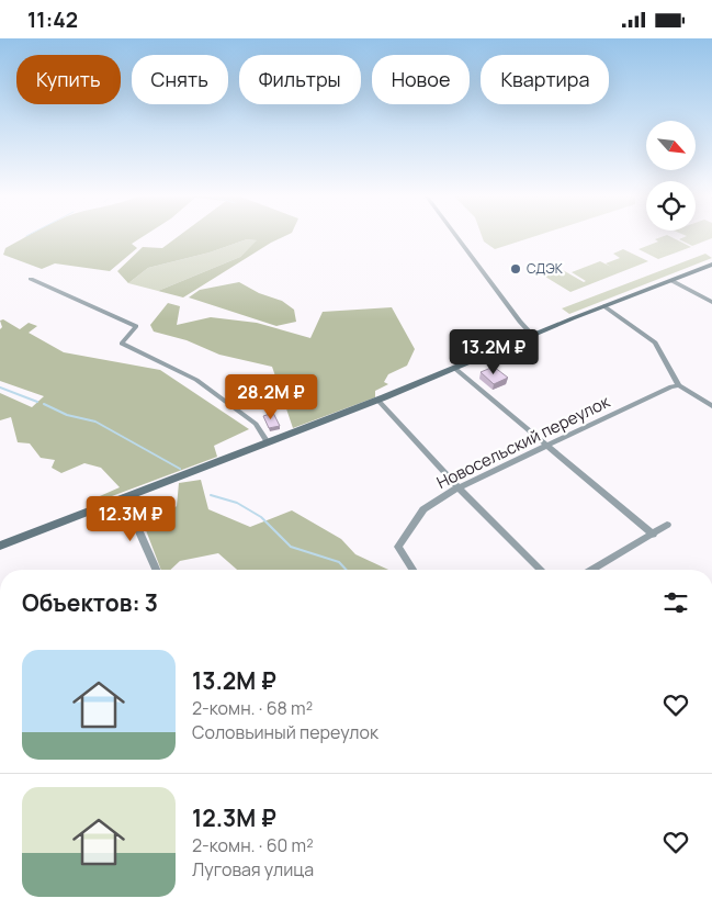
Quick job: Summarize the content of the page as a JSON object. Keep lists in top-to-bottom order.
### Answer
{
  "streets": {
    "street": ["Новосельский переулок"]
  },
  "places": ["СДЭК"],
  "north": "bottom right",
  "page": {
    "status": "11:42",
    "chip": [
      "Купить",
      "Снять",
      "Фильтры",
      "Новое",
      "Квартира"
    ],
    "price": ["13.2M ₽", "28.2M ₽", "12.3M ₽"],
    "heading": "Объектов: 3",
    "list": [
      {
        "name": "13.2M ₽",
        "note": "2-комн. · 68 m² · Соловьиный переулок"
      },
      {
        "name": "12.3M ₽",
        "note": "2-комн. · 60 m² · Луговая улица"
      }
    ]
  }
}
